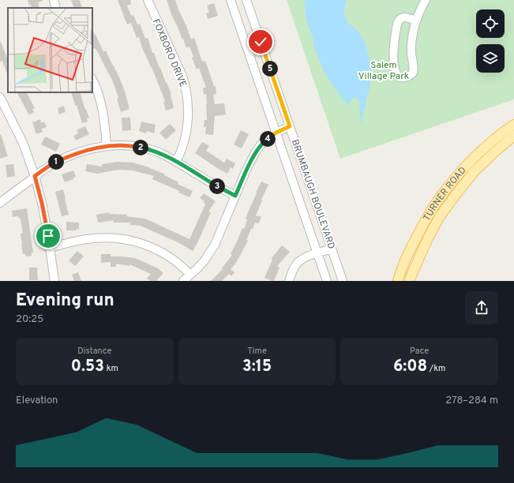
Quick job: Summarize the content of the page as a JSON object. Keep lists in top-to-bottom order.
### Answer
{
  "streets": {
    "main road": ["TURNER ROAD"],
    "street": ["FOXBORO DRIVE", "BRUMBAUGH BOULEVARD"]
  },
  "parks": ["Salem Village Park"],
  "page": {
    "pins": [
      "5",
      "4",
      "2",
      "1",
      "3"
    ],
    "heading": ["Evening run", "20:25"],
    "stats": [
      ["Distance", "0.53 km"],
      ["Time", "3:15"],
      ["Pace", "6:08 /km"]
    ],
    "chart": ["Elevation", "278–284 m"]
  }
}
